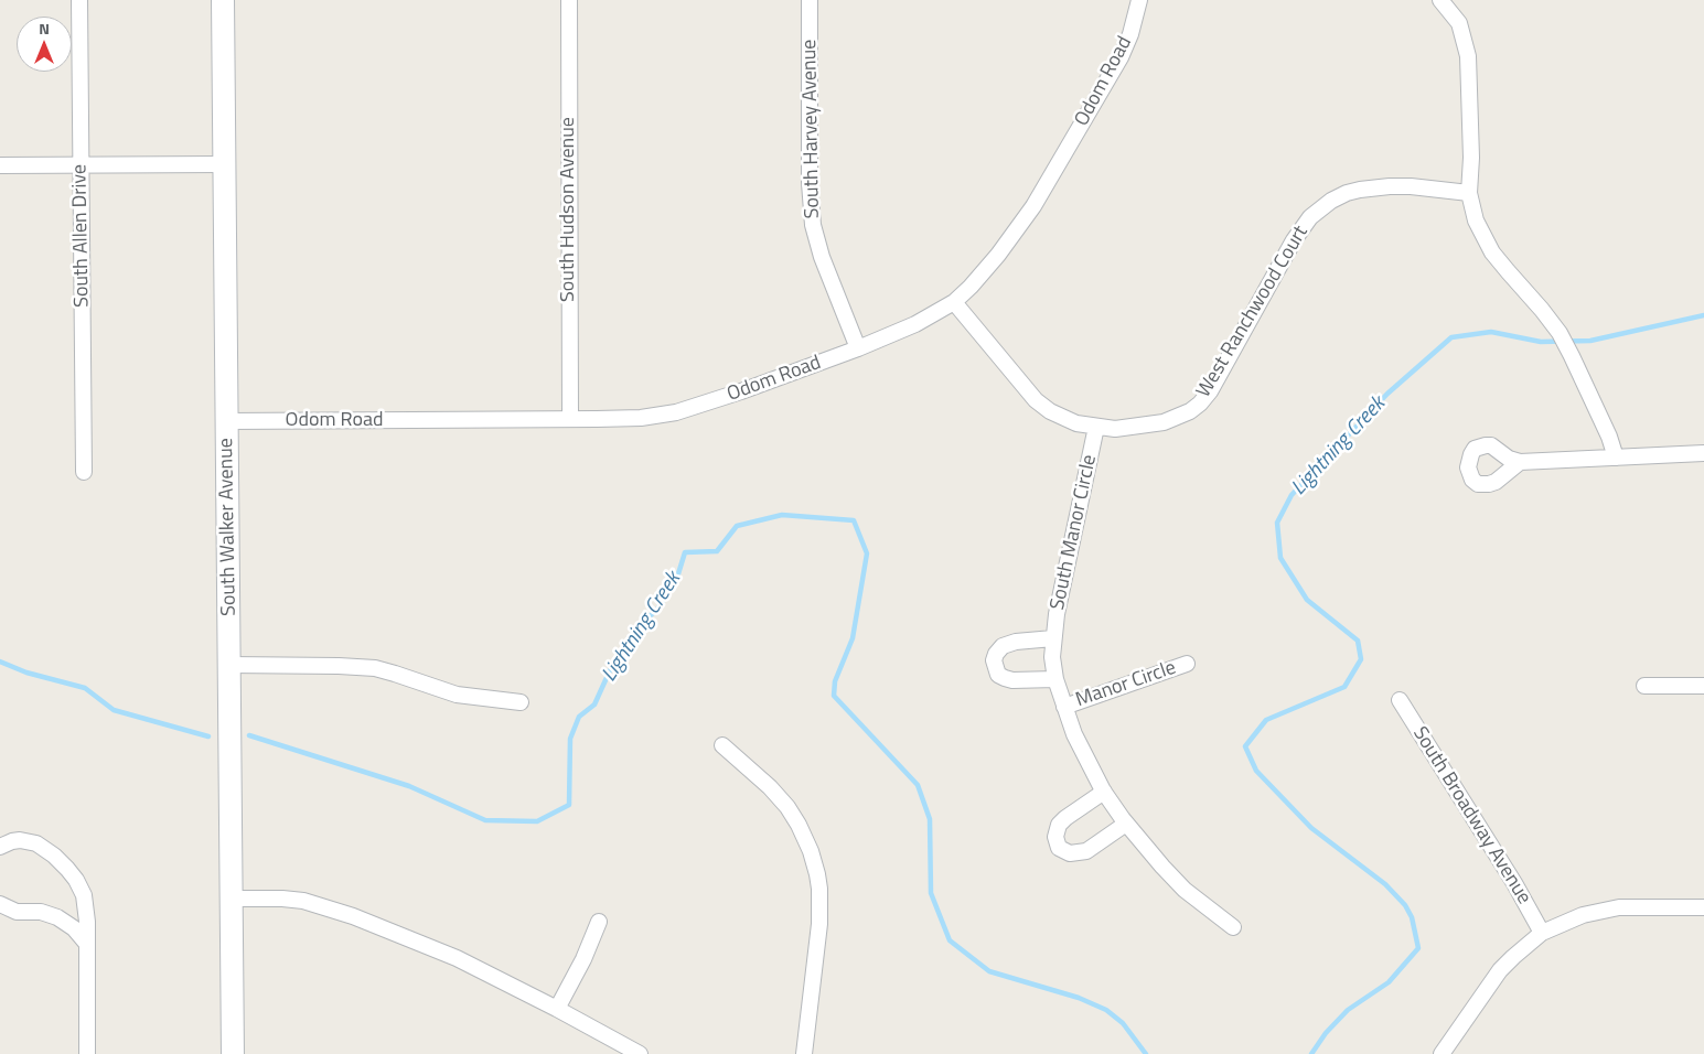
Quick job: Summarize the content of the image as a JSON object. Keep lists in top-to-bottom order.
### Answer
{
  "streets": {
    "main road": ["South Walker Avenue"],
    "street": [
      "Odom Road",
      "South Harvey Avenue",
      "South Hudson Avenue",
      "South Allen Drive",
      "West Ranchwood Court",
      "South Manor Circle",
      "Manor Circle",
      "South Broadway Avenue"
    ]
  },
  "crossings": [
    ["Odom Road", "South Harvey Avenue"],
    ["Odom Road", "South Hudson Avenue"],
    ["Odom Road", "West Ranchwood Court"],
    ["Odom Road", "South Walker Avenue"],
    ["West Ranchwood Court", "South Manor Circle"],
    ["South Manor Circle", "Manor Circle"]
  ],
  "water": ["Lightning Creek"],
  "north": "top"
}
